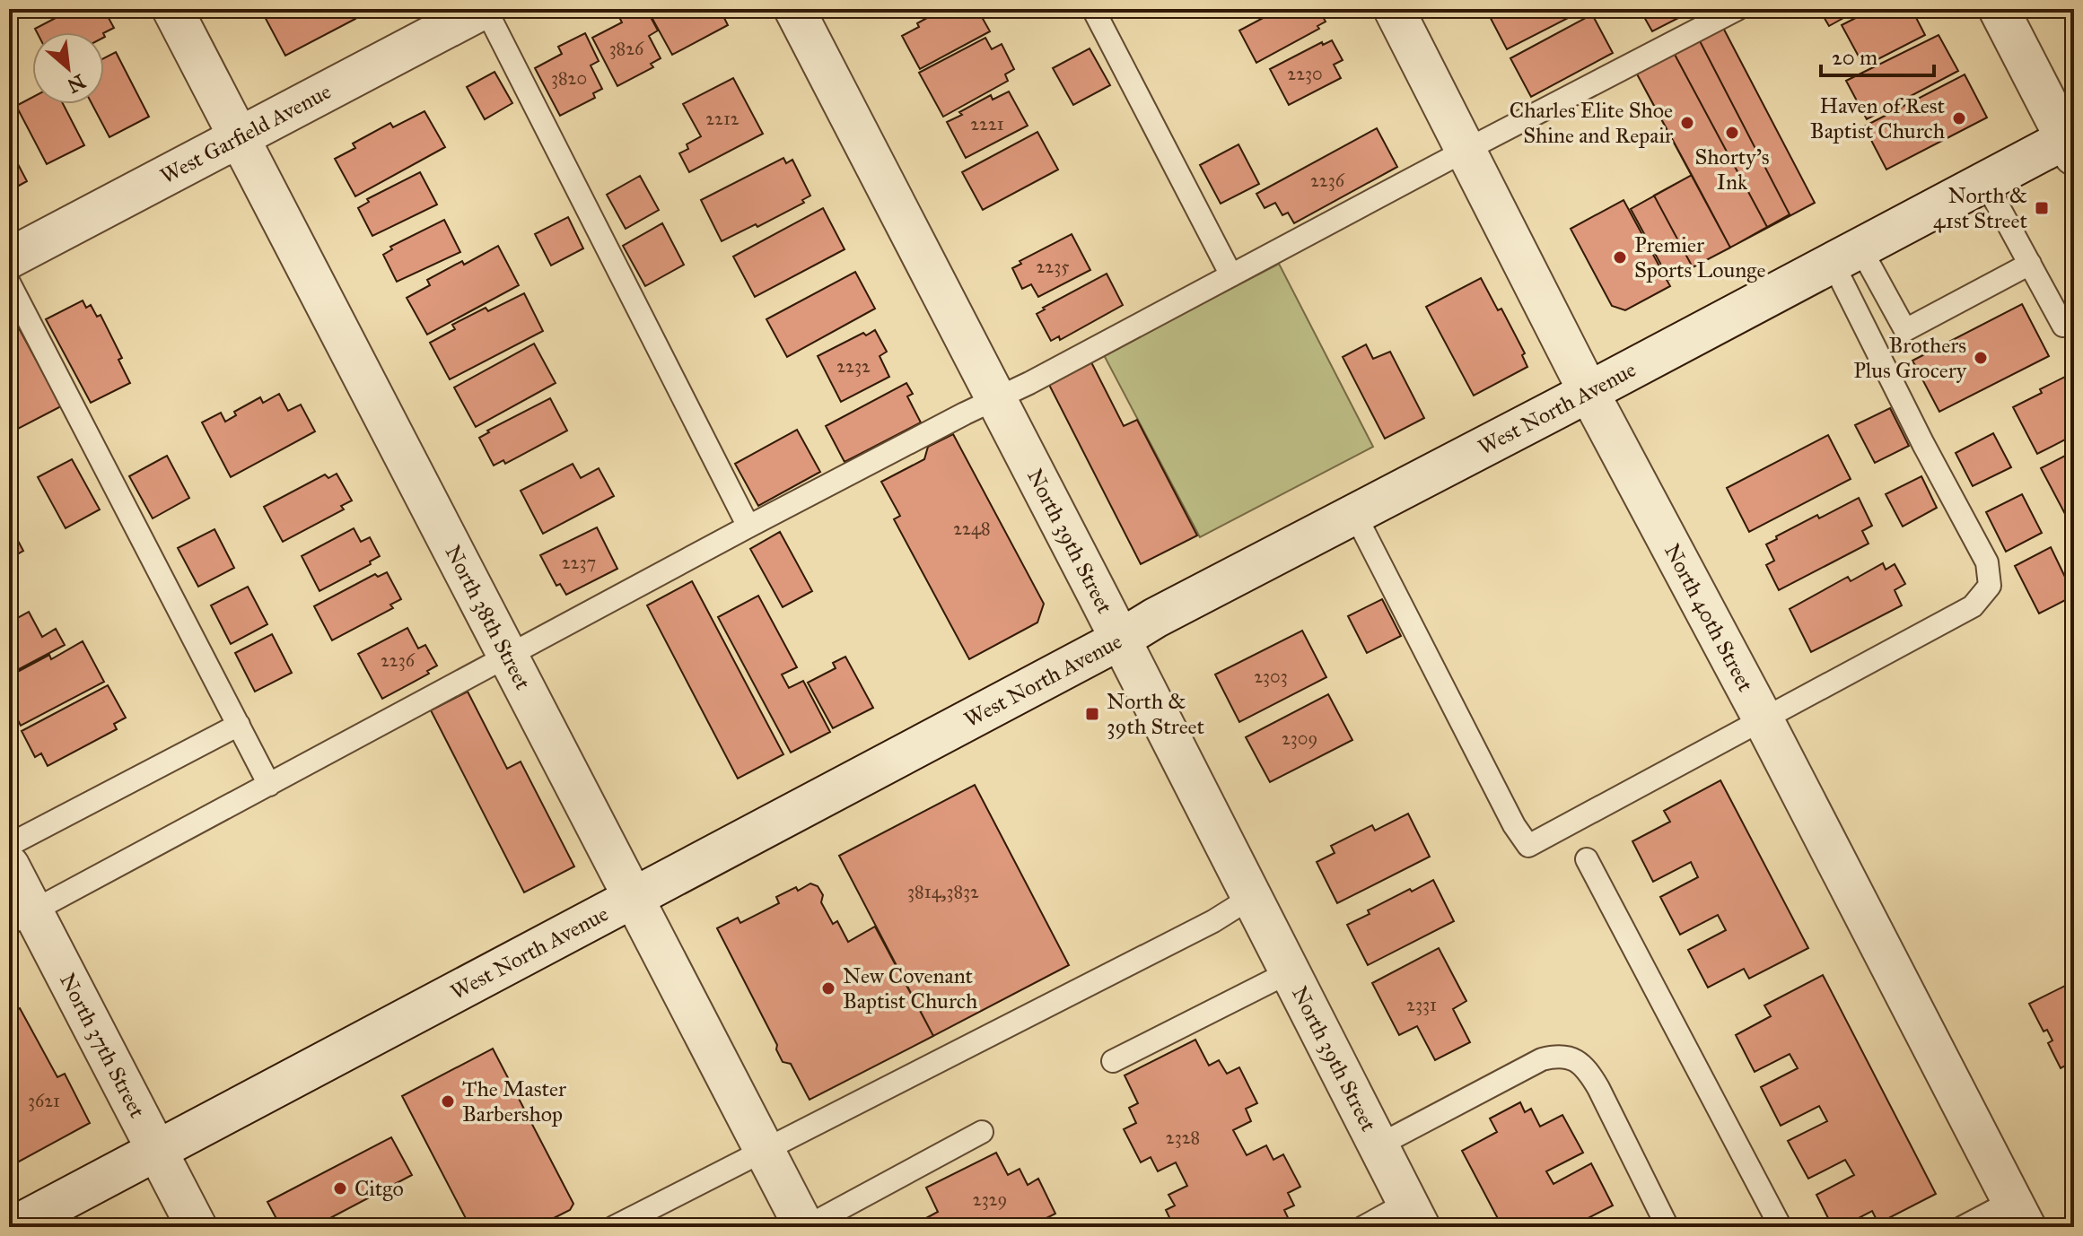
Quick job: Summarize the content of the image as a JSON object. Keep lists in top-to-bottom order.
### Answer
{
  "streets": {
    "street": [
      "West Garfield Avenue",
      "West North Avenue",
      "North 39th Street",
      "North 38th Street",
      "North 40th Street",
      "North 37th Street"
    ]
  },
  "crossings": [
    ["West Garfield Avenue", "North 38th Street"],
    ["West North Avenue", "North 39th Street"],
    ["West North Avenue", "North 38th Street"],
    ["West North Avenue", "North 40th Street"],
    ["West North Avenue", "North 37th Street"]
  ],
  "places": {
    "other": [
      "Haven of Rest Baptist Church",
      "Charles Elite Shoe Shine and Repair",
      "Shorty's Ink",
      "Premier Sports Lounge",
      "Brothers Plus Grocery",
      "New Covenant Baptist Church",
      "The Master Barbershop",
      "Citgo"
    ],
    "transit": ["North & 41st Street", "North & 39th Street"]
  },
  "house_numbers": [
    "3826",
    "2230",
    "3820",
    "2212",
    "2221",
    "2236",
    "2235",
    "2232",
    "2248",
    "2237",
    "2236",
    "2303",
    "2309",
    "3814,3832",
    "2331",
    "3621",
    "2328",
    "2329"
  ],
  "scale_bar": "20 m",
  "north": "bottom right"
}
